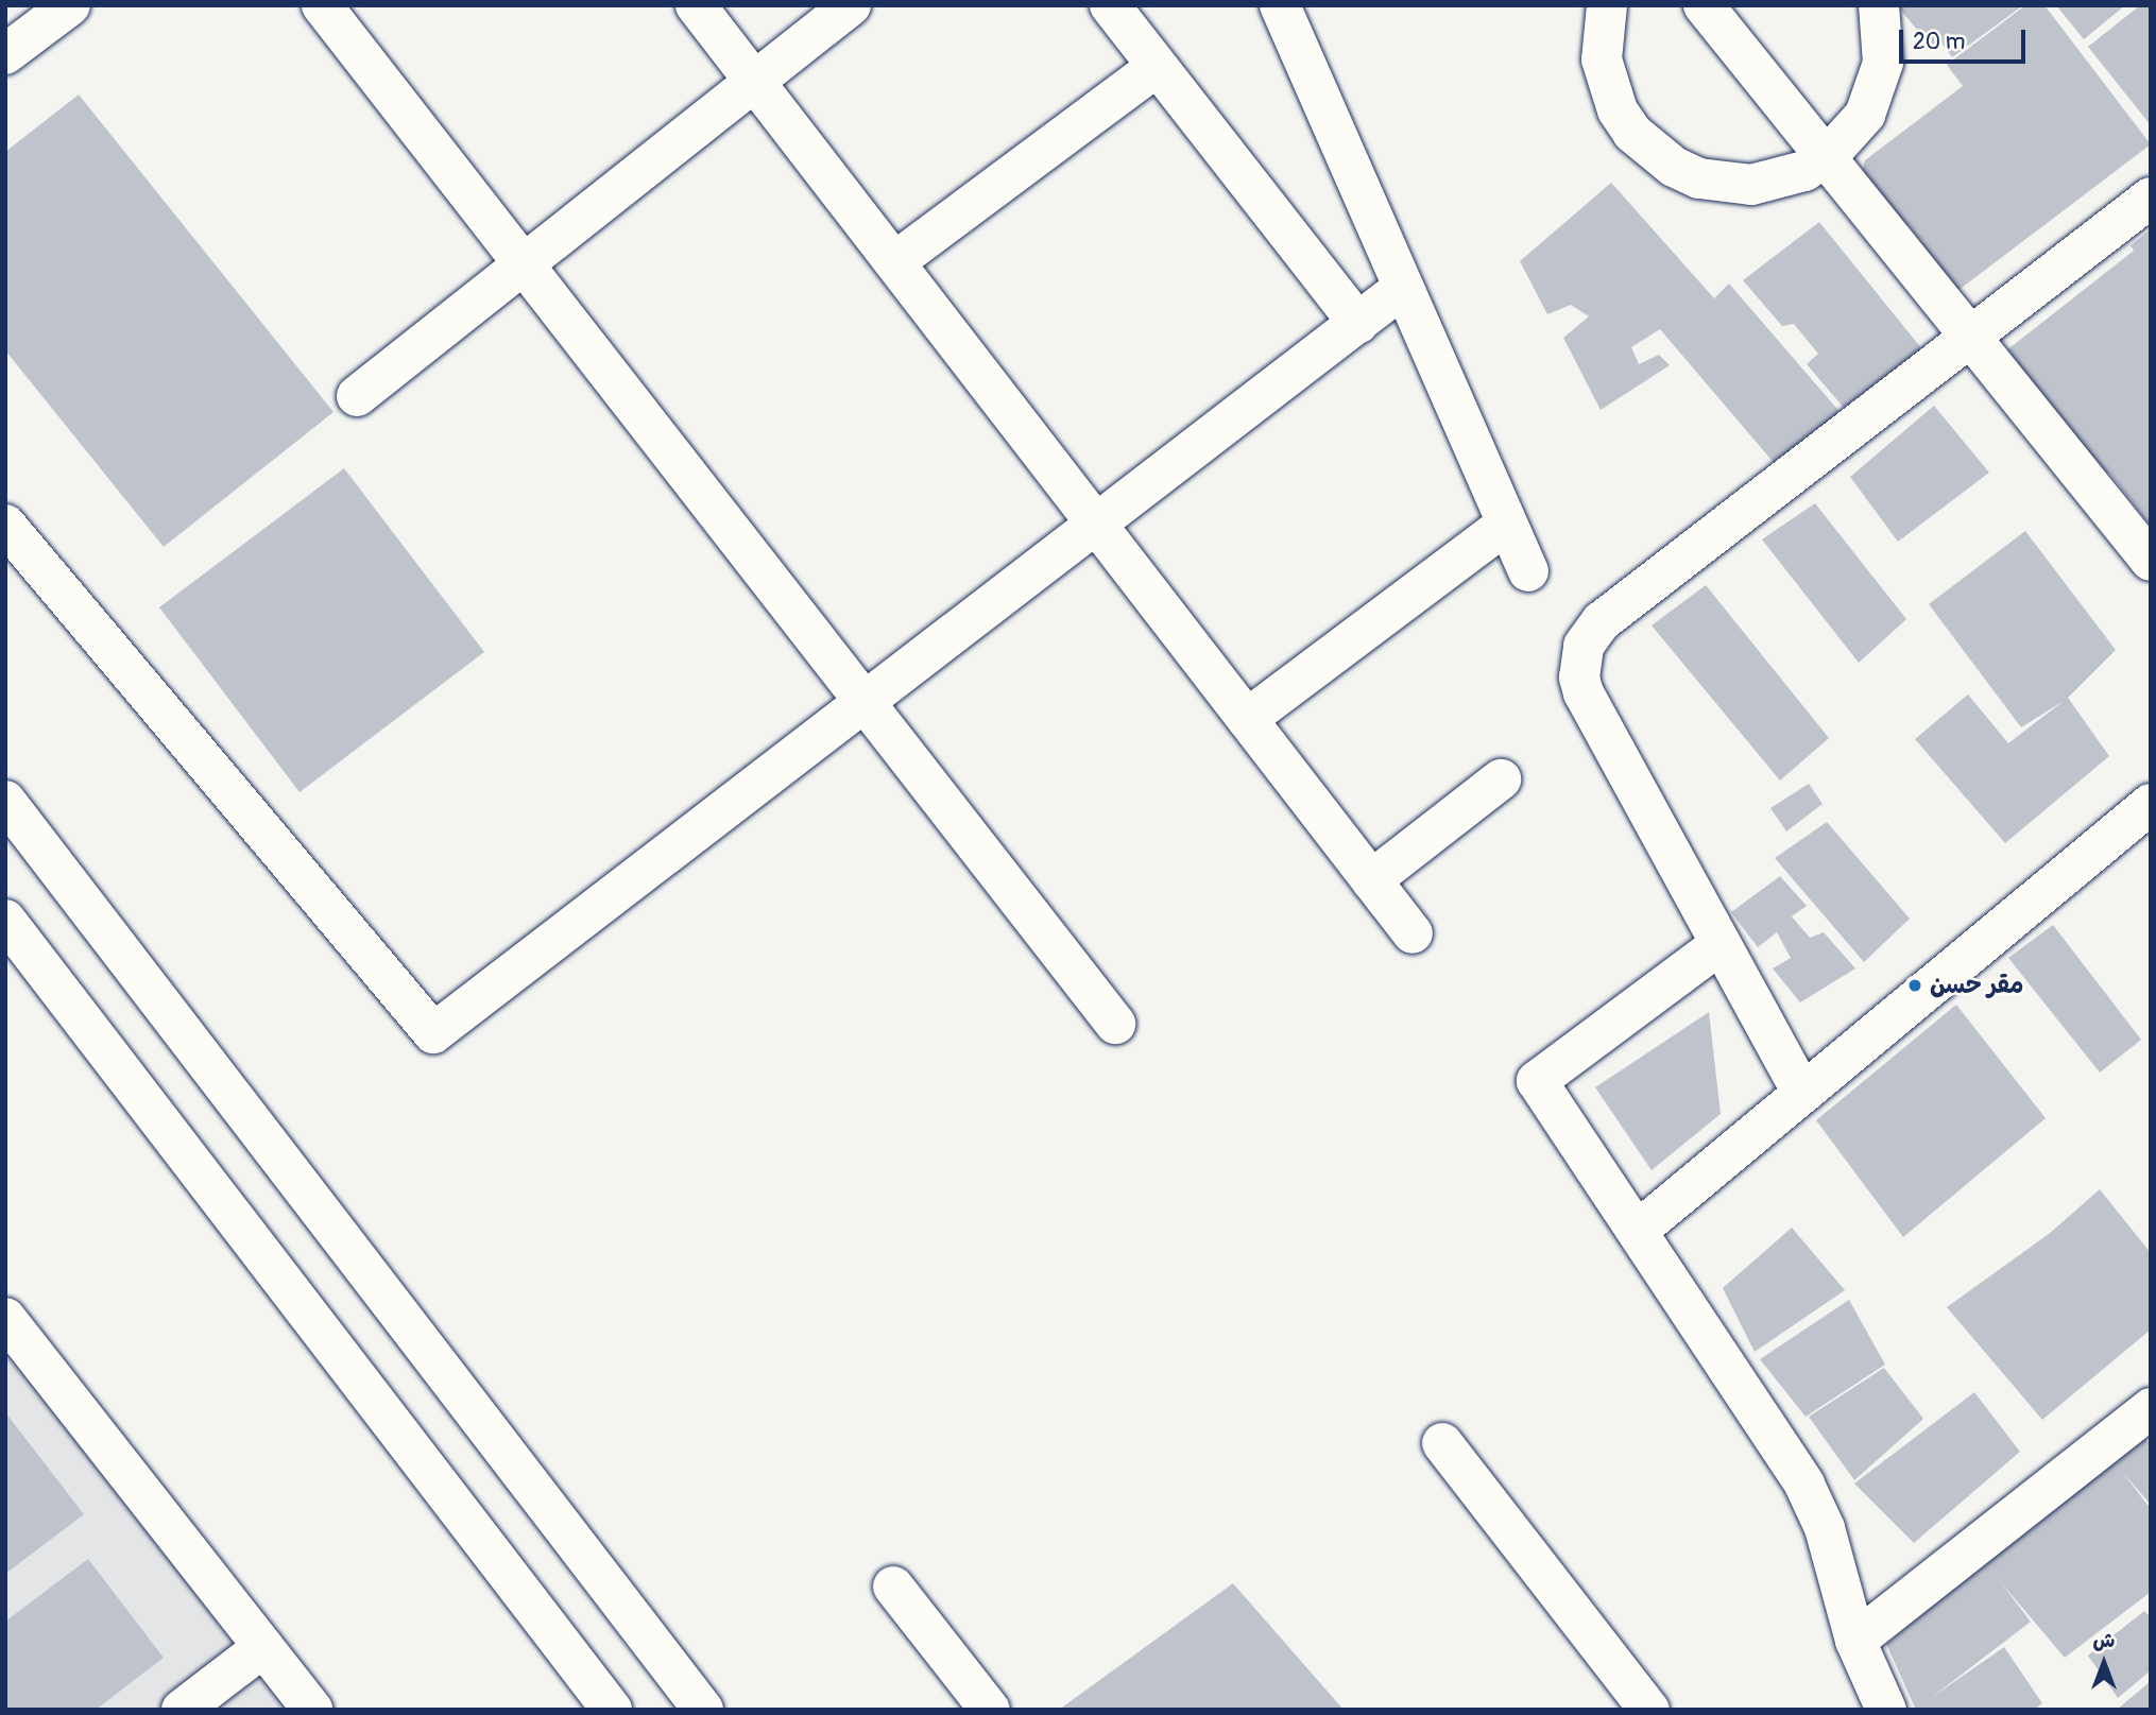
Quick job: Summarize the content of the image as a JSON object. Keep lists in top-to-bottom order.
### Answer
{
  "places": ["مقر حسن"],
  "scale_bar": "20 m",
  "north": "top"
}
